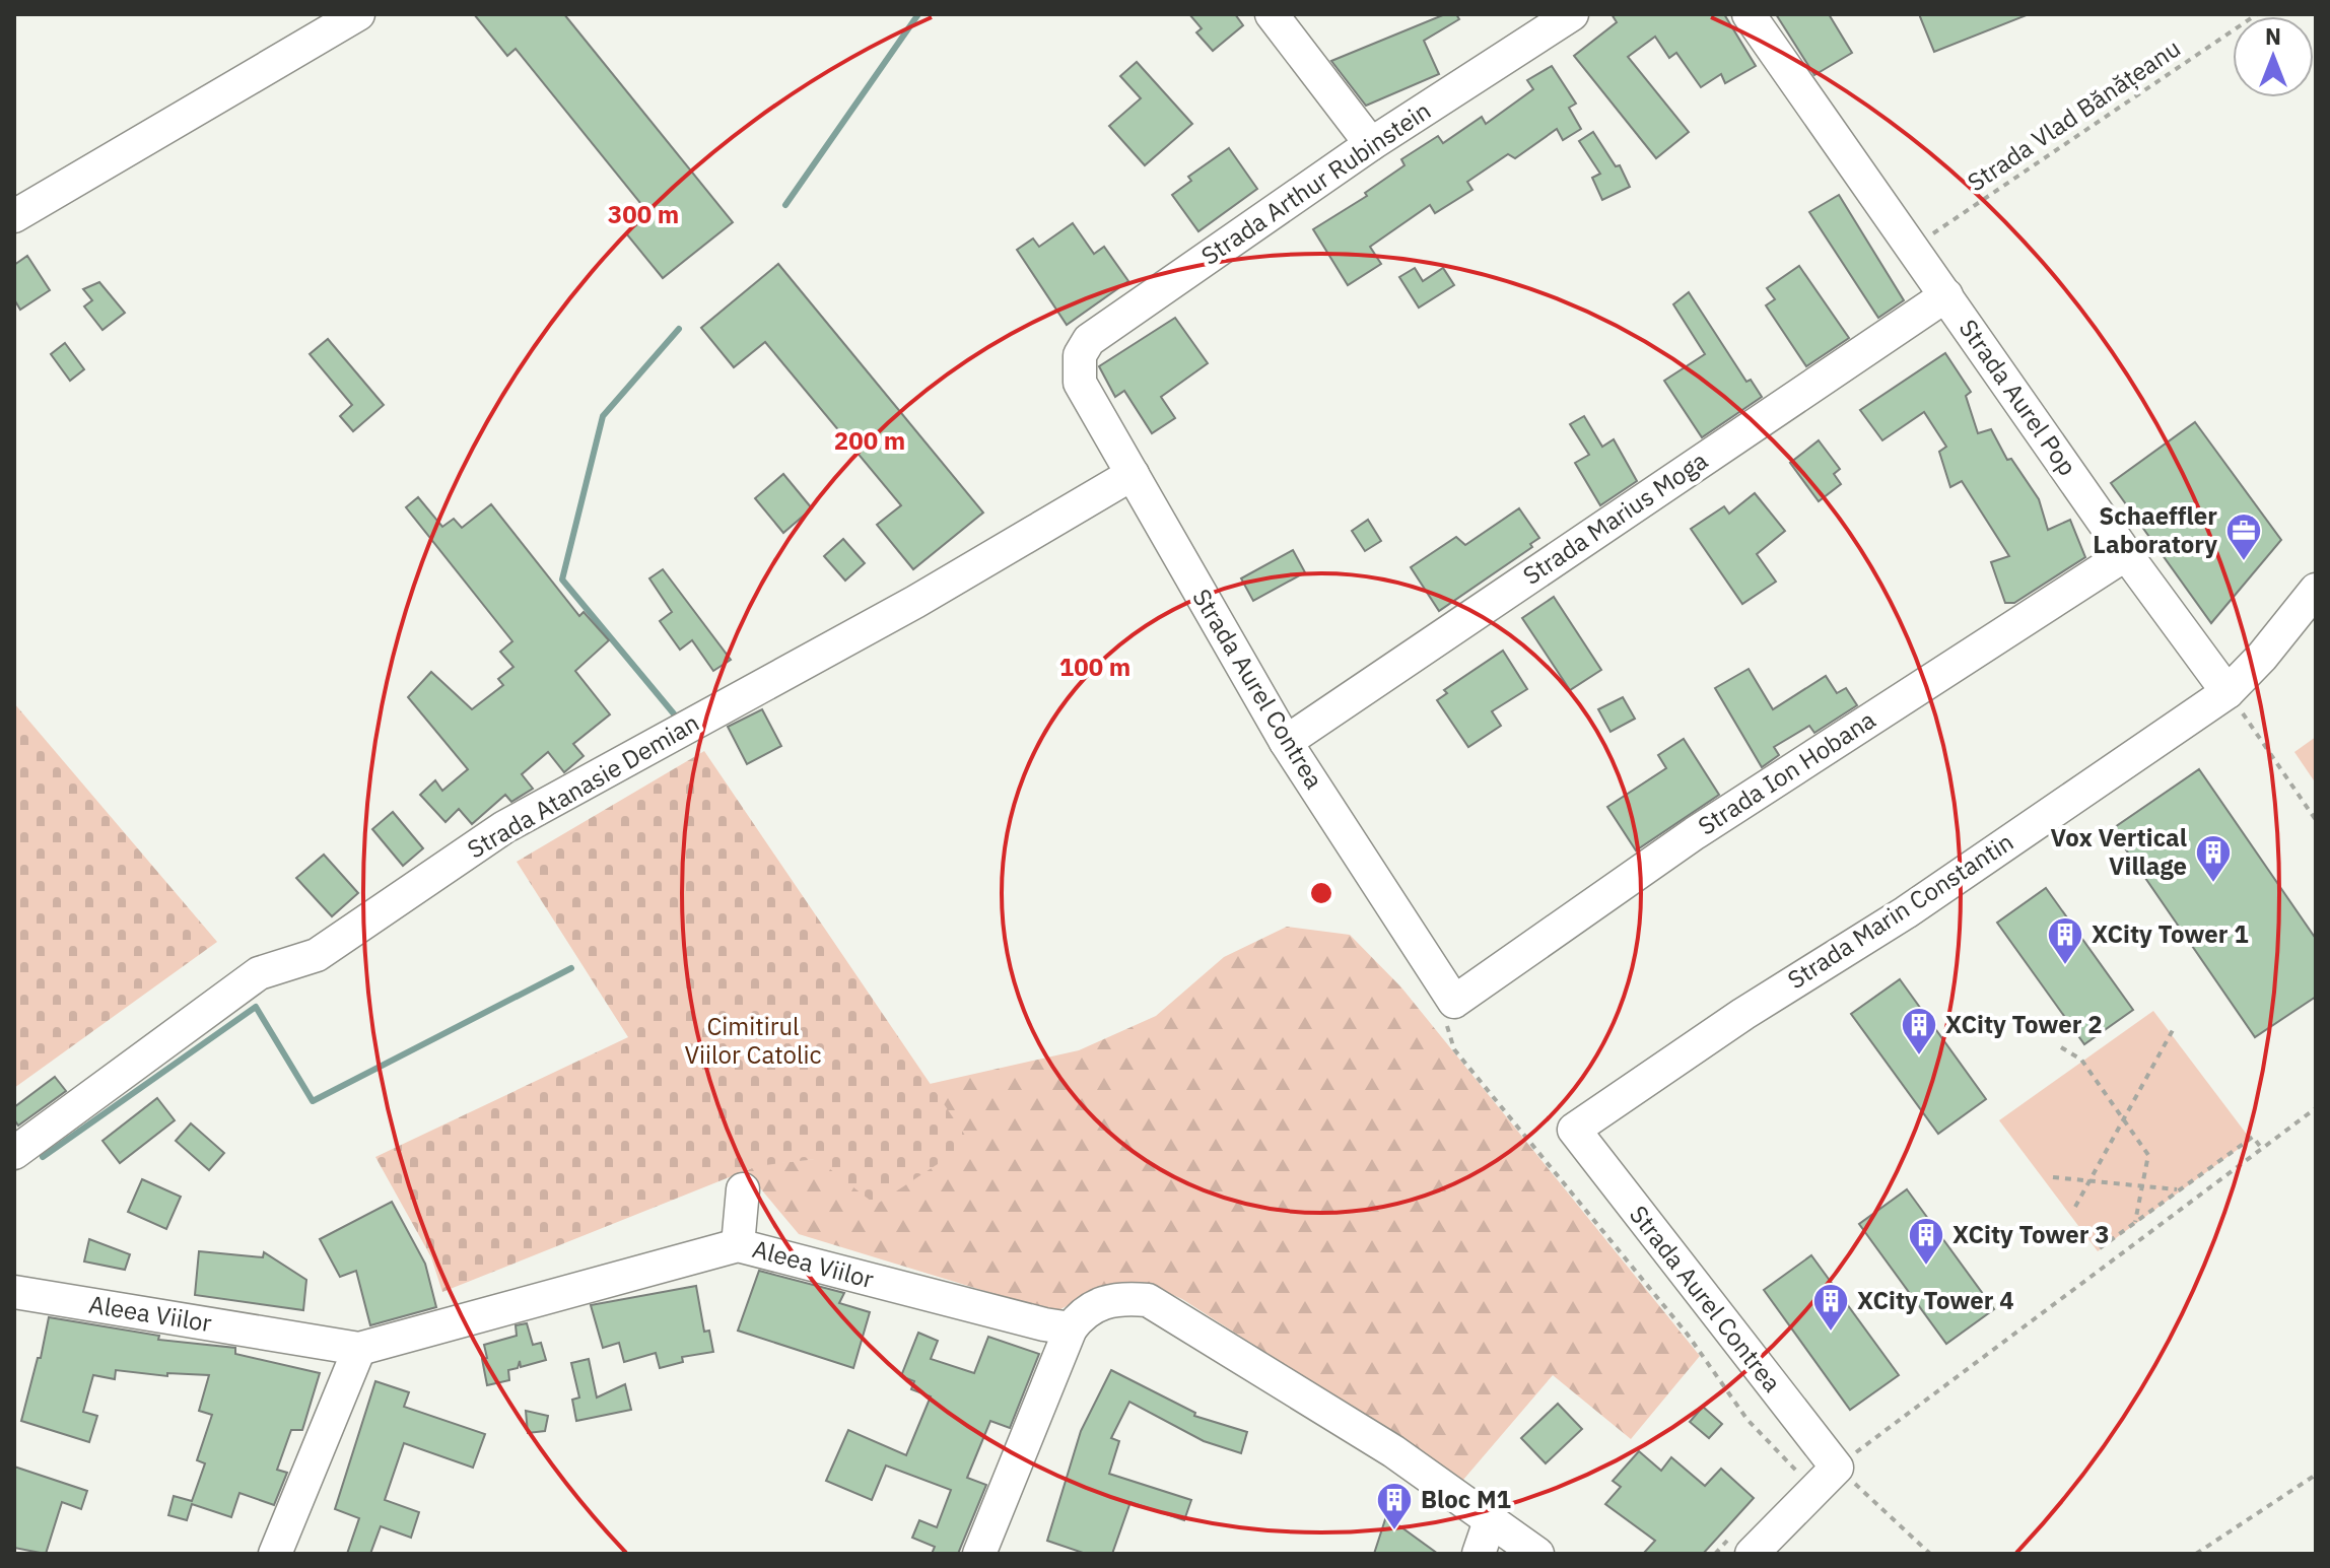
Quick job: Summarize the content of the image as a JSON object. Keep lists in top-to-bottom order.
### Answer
{
  "streets": {
    "street": [
      "Strada Arthur Rubinstein",
      "Strada Aurel Pop",
      "Strada Marius Moga",
      "Strada Aurel Contrea",
      "Strada Ion Hobana",
      "Strada Atanasie Demian",
      "Strada Marin Constantin",
      "Aleea Viilor"
    ],
    "path": ["Strada Vlad Bănățeanu"]
  },
  "crossings": [
    ["Strada Vlad Bănățeanu", "Strada Aurel Pop"],
    ["Strada Arthur Rubinstein", "Strada Aurel Contrea"],
    ["Strada Aurel Pop", "Strada Marius Moga"],
    ["Strada Aurel Pop", "Strada Ion Hobana"],
    ["Strada Aurel Pop", "Strada Marin Constantin"],
    ["Strada Marius Moga", "Strada Aurel Contrea"],
    ["Strada Aurel Contrea", "Strada Ion Hobana"],
    ["Strada Aurel Contrea", "Strada Atanasie Demian"],
    ["Strada Aurel Contrea", "Strada Marin Constantin"]
  ],
  "parks": ["Cimitirul Viilor Catolic"],
  "places": {
    "office": ["Schaeffler Laboratory"],
    "building": [
      "Vox Vertical Village",
      "XCity Tower 1",
      "XCity Tower 2",
      "XCity Tower 3",
      "XCity Tower 4",
      "Bloc M1"
    ]
  },
  "north": "top",
  "rings": ["300 m", "200 m", "100 m"]
}
